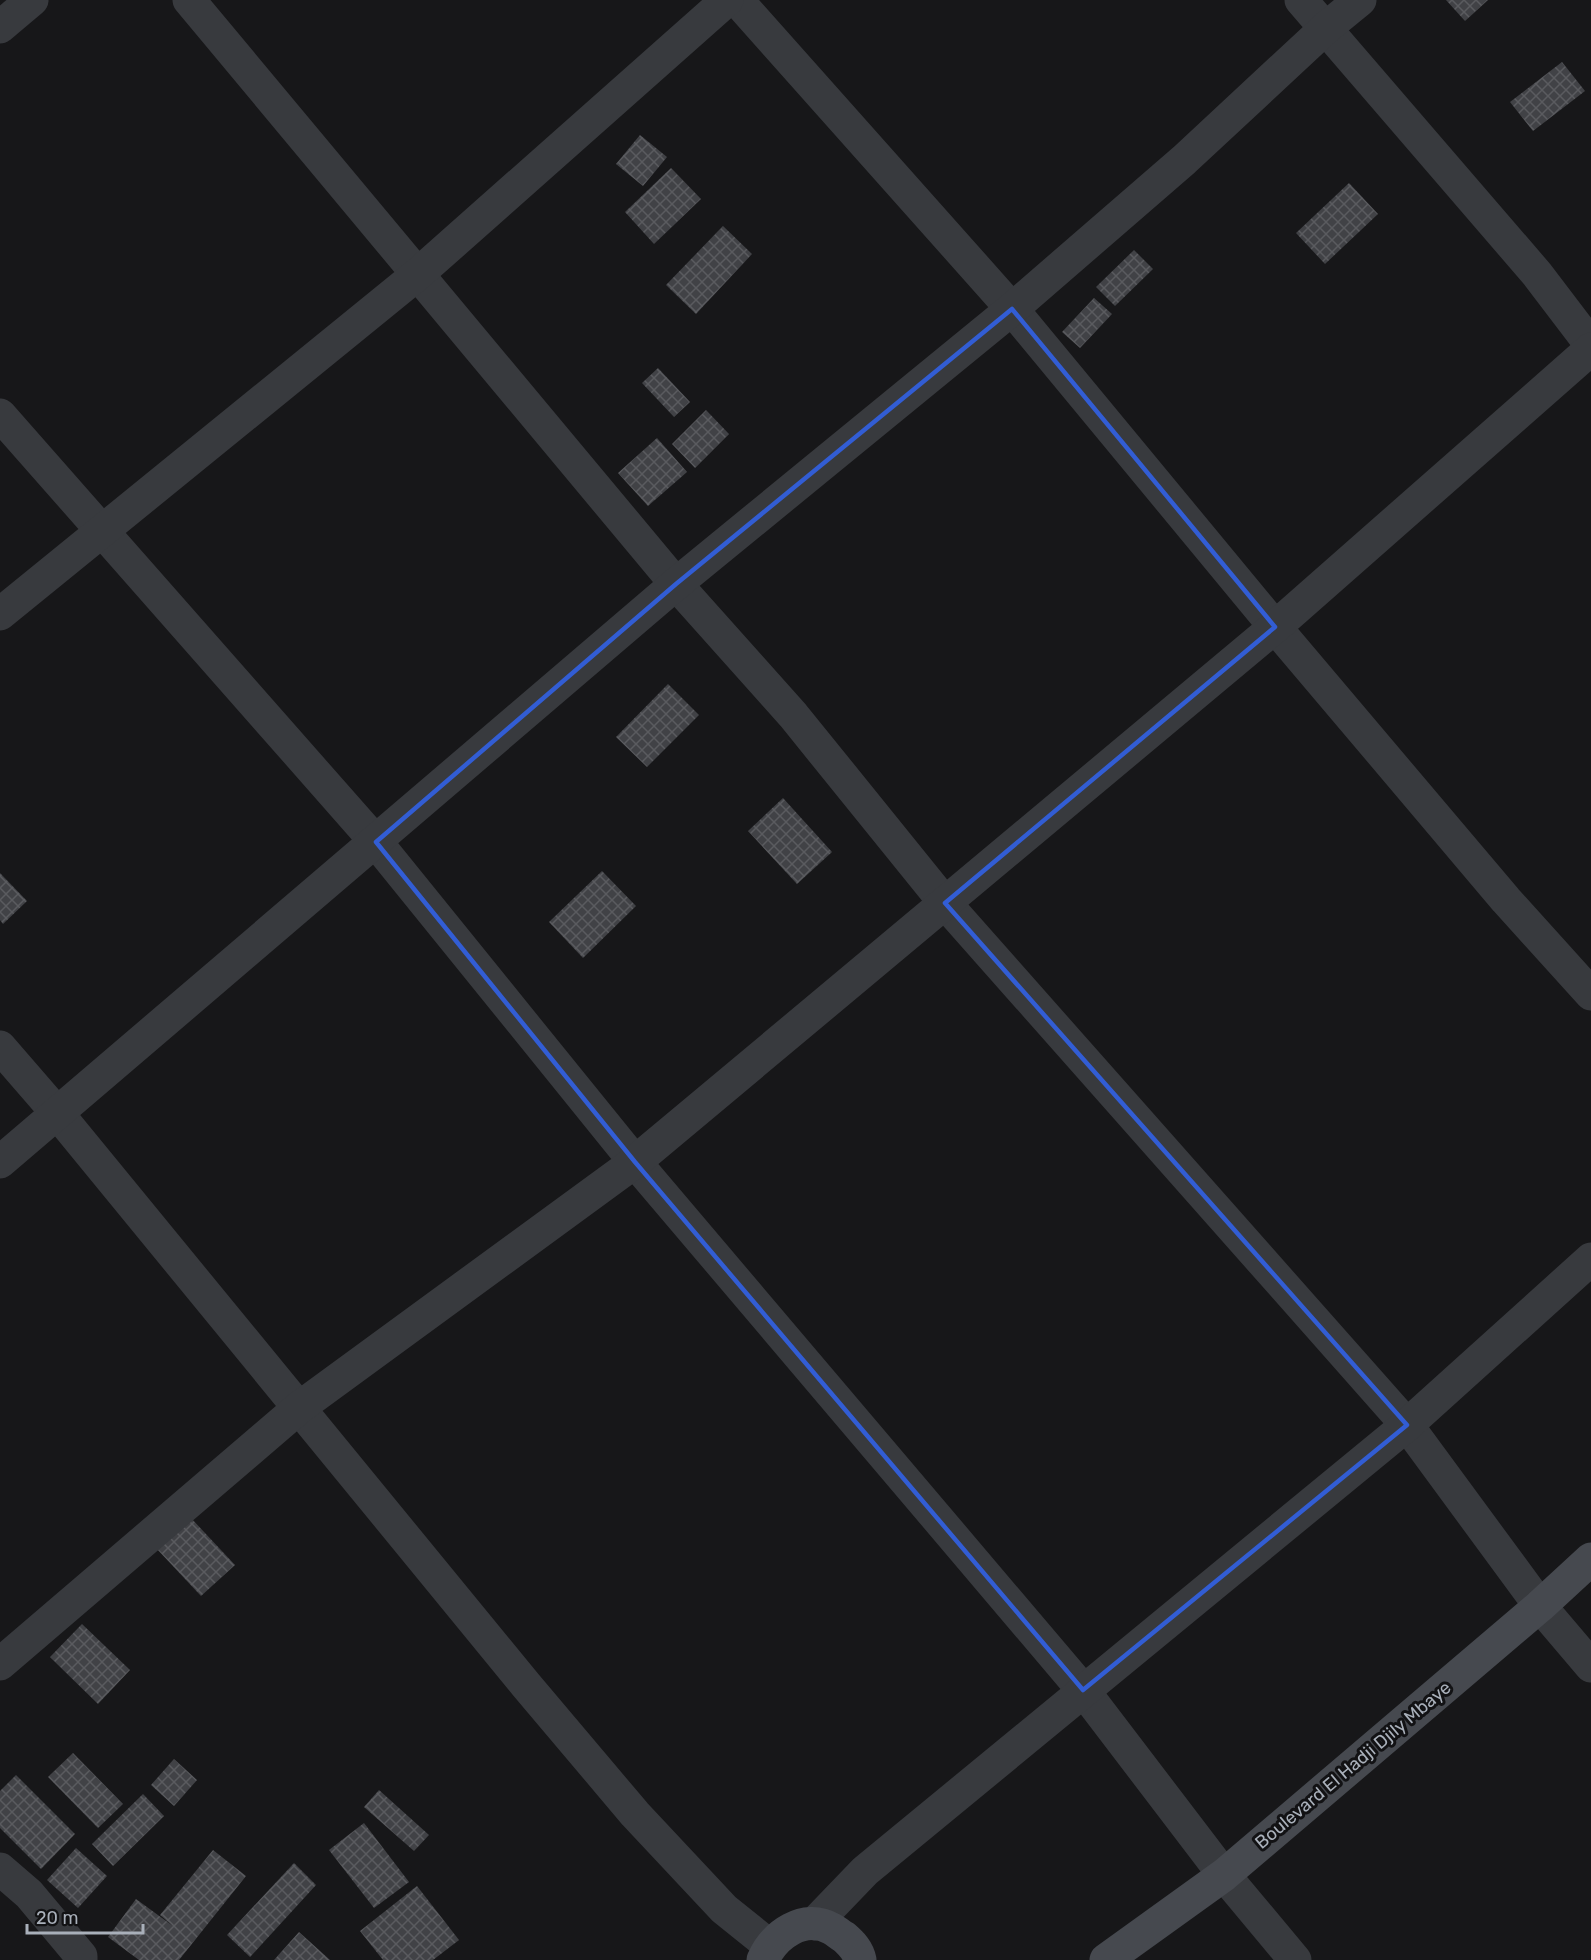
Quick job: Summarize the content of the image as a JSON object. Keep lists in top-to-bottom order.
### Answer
{
  "streets": {
    "main road": ["Boulevard El Hadji Djily Mbaye"]
  },
  "scale_bar": "20 m"
}
